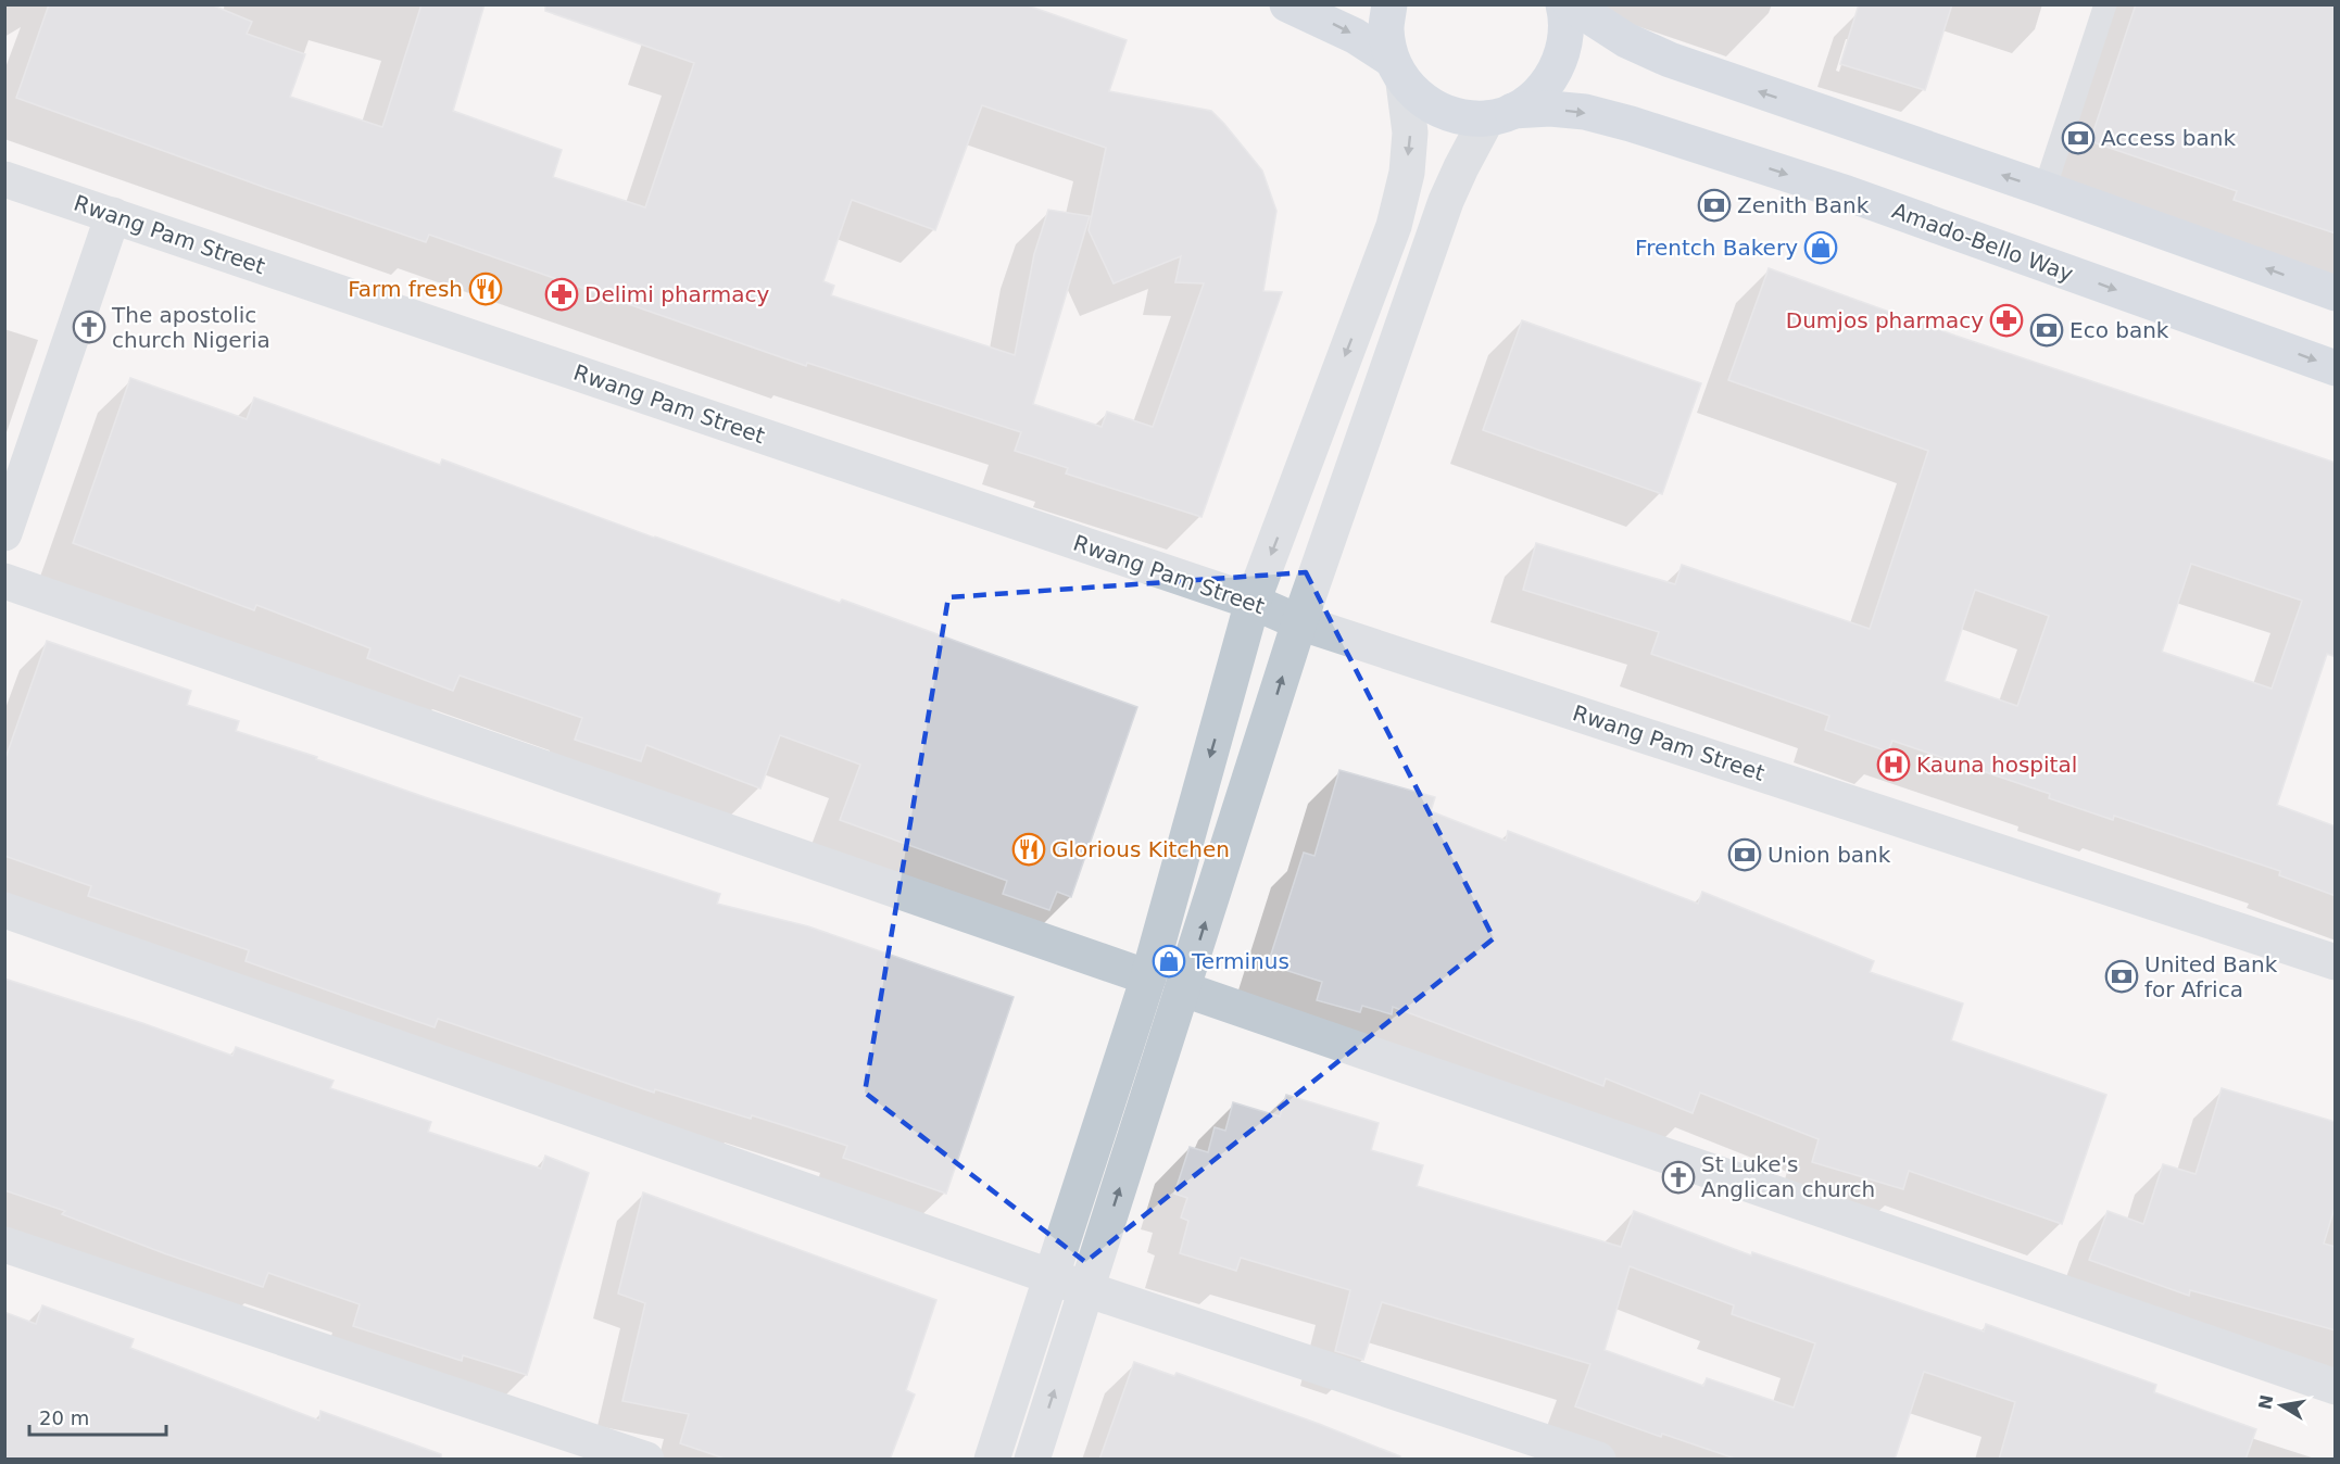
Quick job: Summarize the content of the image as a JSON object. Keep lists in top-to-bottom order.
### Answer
{
  "streets": {
    "main road": ["Amado-Bello Way"],
    "street": ["Rwang Pam Street"]
  },
  "places": {
    "bank": [
      "Access bank",
      "Zenith Bank",
      "Eco bank",
      "Union bank",
      "United Bank for Africa"
    ],
    "shop": ["Frentch Bakery", "Terminus"],
    "restaurant": ["Farm fresh", "Glorious Kitchen"],
    "pharmacy": ["Delimi pharmacy", "Dumjos pharmacy"],
    "church": ["The apostolic church Nigeria", "St Luke's Anglican church"],
    "hospital": ["Kauna hospital"]
  },
  "scale_bar": "20 m",
  "north": "left"
}
